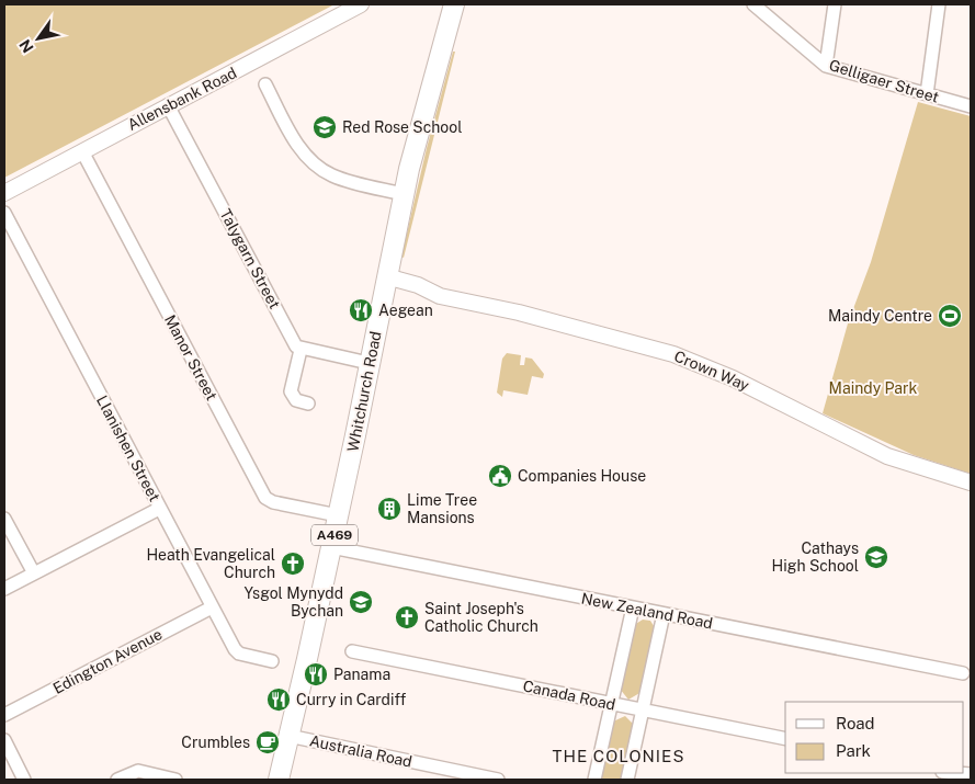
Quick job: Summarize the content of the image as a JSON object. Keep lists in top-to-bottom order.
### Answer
{
  "streets": {
    "main road": ["Whitchurch Road", "A469"],
    "street": [
      "Gelligaer Street",
      "Allensbank Road",
      "Talygarn Street",
      "Manor Street",
      "Crown Way",
      "Llanishen Street",
      "New Zealand Road",
      "Edington Avenue",
      "Canada Road",
      "Australia Road"
    ]
  },
  "crossings": [
    ["Allensbank Road", "Talygarn Street"],
    ["Allensbank Road", "Manor Street"],
    ["Manor Street", "Whitchurch Road"],
    ["Crown Way", "Whitchurch Road"],
    ["Whitchurch Road", "New Zealand Road"],
    ["Whitchurch Road", "Australia Road"],
    ["Llanishen Street", "Edington Avenue"]
  ],
  "districts": ["THE COLONIES"],
  "parks": ["Maindy Park"],
  "places": {
    "school or university": ["Red Rose School", "Cathays High School", "Ysgol Mynydd Bychan"],
    "restaurant": ["Aegean", "Panama", "Curry in Cardiff"],
    "sports": ["Maindy Centre"],
    "public building": ["Companies House"],
    "building": ["Lime Tree Mansions"],
    "church": ["Heath Evangelical Church", "Saint Joseph's Catholic Church"],
    "cafe": ["Crumbles"]
  },
  "legend": ["Road", "Park"],
  "north": "bottom left"
}
